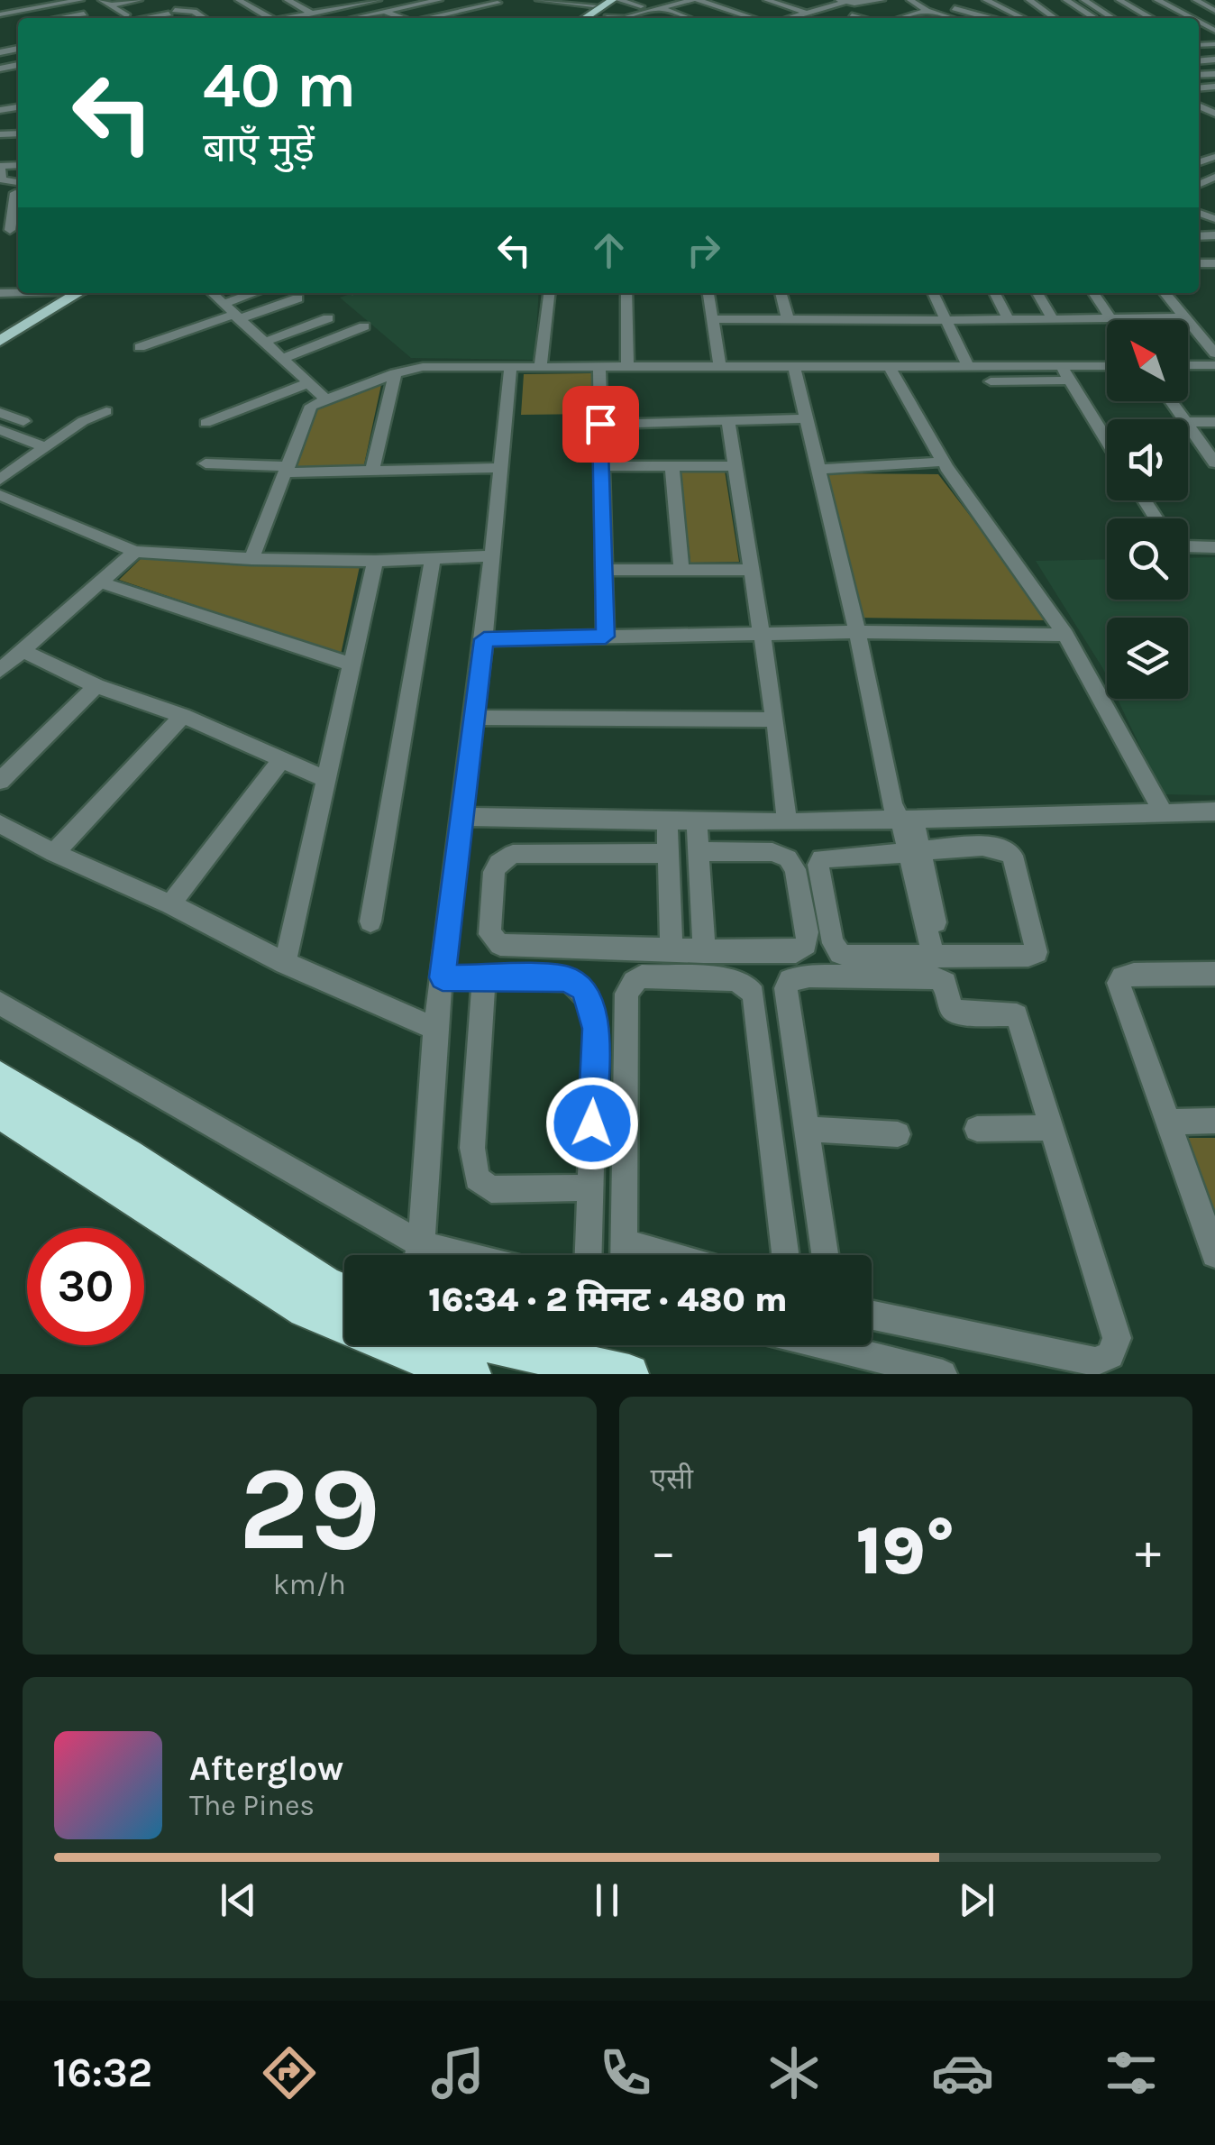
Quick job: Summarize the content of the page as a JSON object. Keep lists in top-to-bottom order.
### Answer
{
  "north": "top left",
  "page": {
    "turn": ["40 m", "बाएँ मुड़ें"],
    "limit": "30",
    "trip": "16:34 · 2 मिनट · 480 m",
    "tile": [
      ["29", "km/h"],
      "एसी"
    ],
    "heat": ["−", "19°", "+"],
    "song": ["Afterglow", "The Pines"],
    "tabs": "16:32"
  }
}
